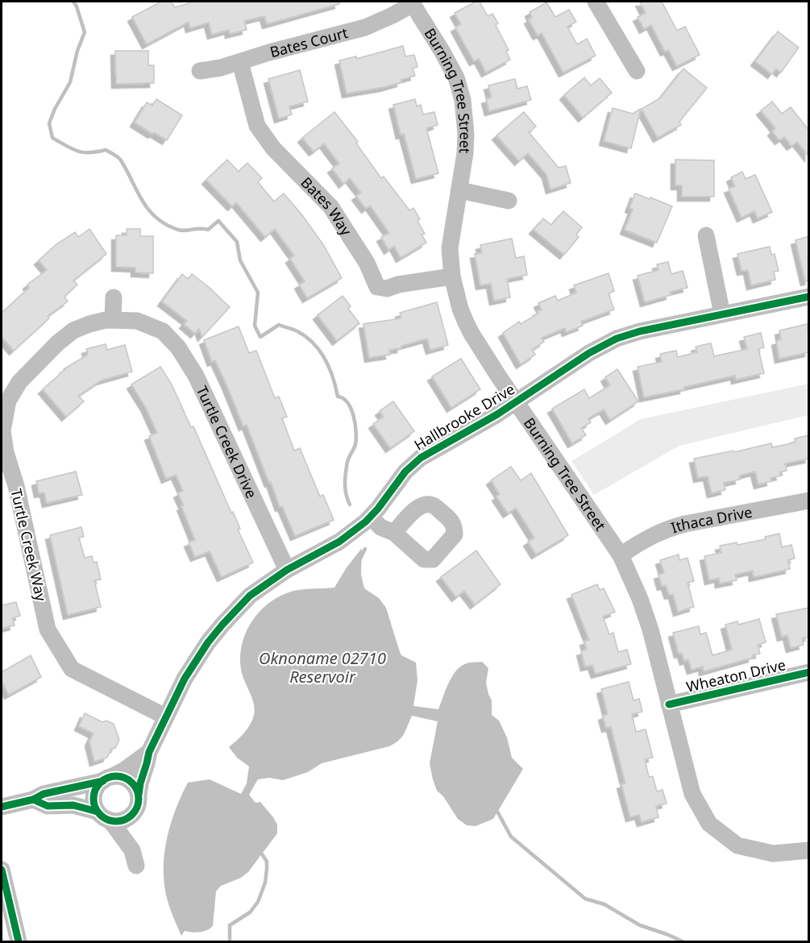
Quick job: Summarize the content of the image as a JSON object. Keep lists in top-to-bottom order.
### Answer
{
  "streets": {
    "street": [
      "Bates Court",
      "Burning Tree Street",
      "Bates Way",
      "Hallbrooke Drive",
      "Turtle Creek Drive",
      "Ithaca Drive",
      "Turtle Creek Way",
      "Wheaton Drive"
    ]
  },
  "crossings": [
    ["Bates Court", "Burning Tree Street"],
    ["Bates Court", "Bates Way"],
    ["Burning Tree Street", "Bates Way"],
    ["Burning Tree Street", "Hallbrooke Drive"],
    ["Burning Tree Street", "Ithaca Drive"],
    ["Burning Tree Street", "Wheaton Drive"],
    ["Hallbrooke Drive", "Turtle Creek Drive"],
    ["Hallbrooke Drive", "Turtle Creek Way"],
    ["Turtle Creek Drive", "Turtle Creek Way"]
  ],
  "water": ["Oknoname 02710 Reservoir"]
}
